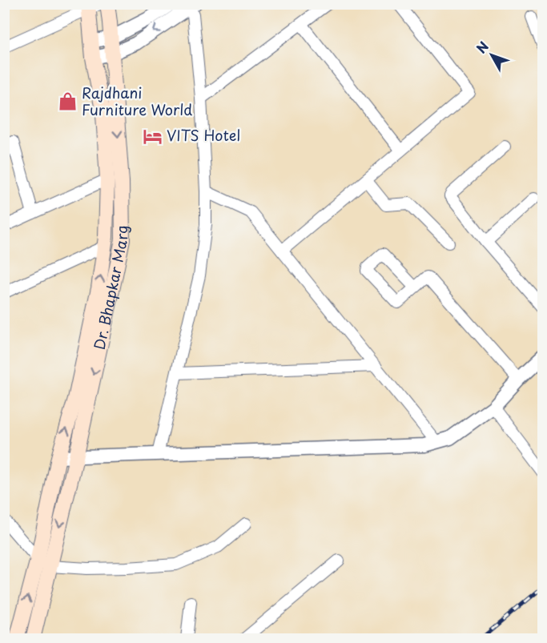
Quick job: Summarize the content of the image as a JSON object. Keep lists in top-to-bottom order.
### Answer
{
  "streets": {
    "main road": ["Dr. Bhapkar Marg"]
  },
  "places": {
    "shop": ["Rajdhani Furniture World"],
    "hotel": ["VITS Hotel"]
  },
  "north": "top left"
}
